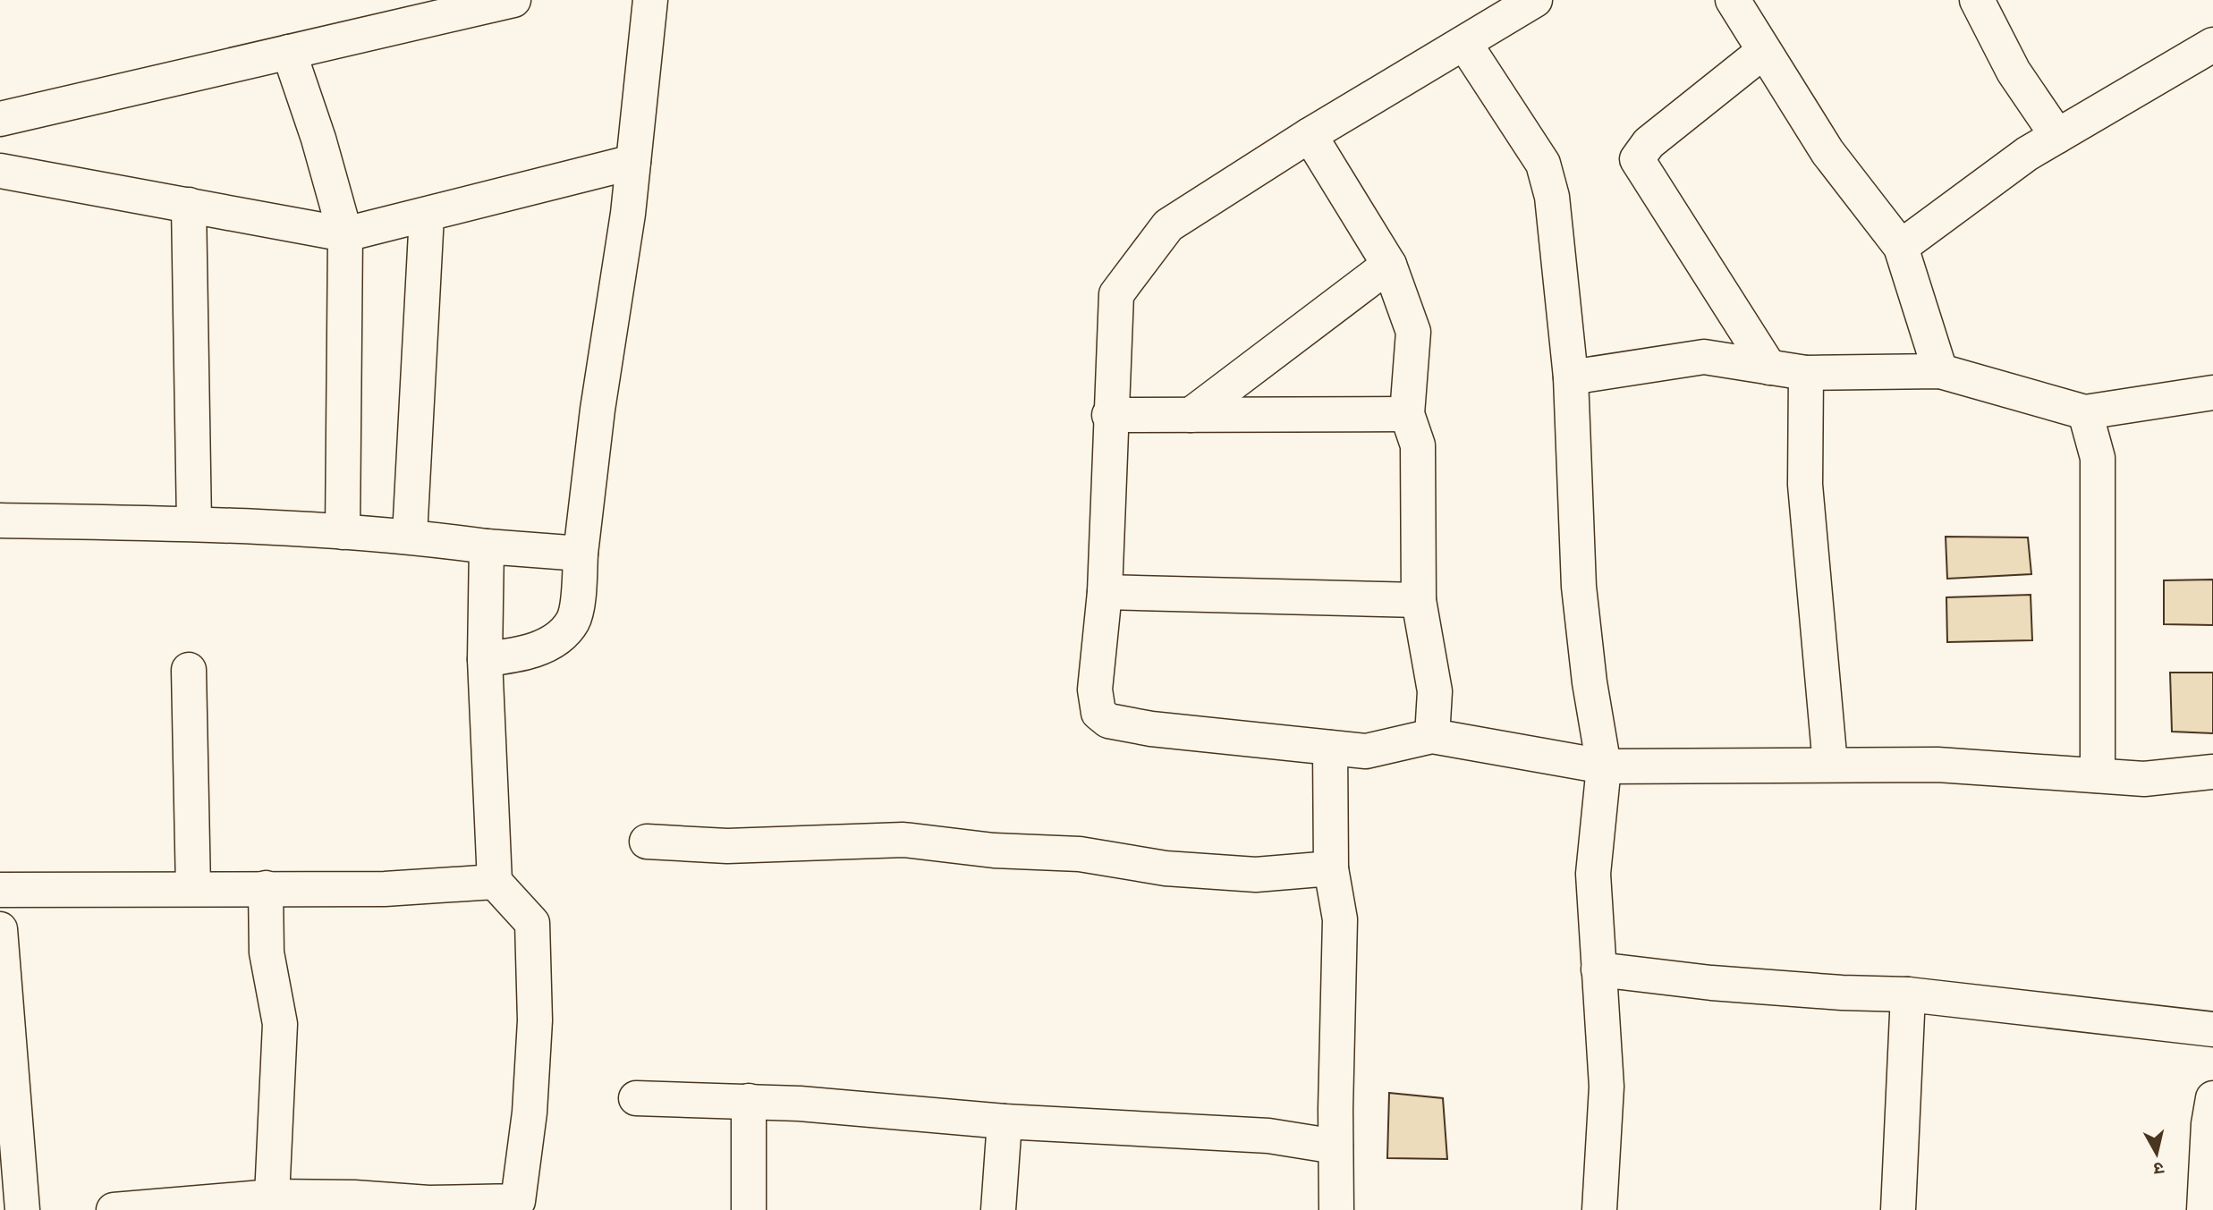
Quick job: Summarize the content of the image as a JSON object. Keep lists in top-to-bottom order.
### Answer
{
  "north": "bottom"
}
